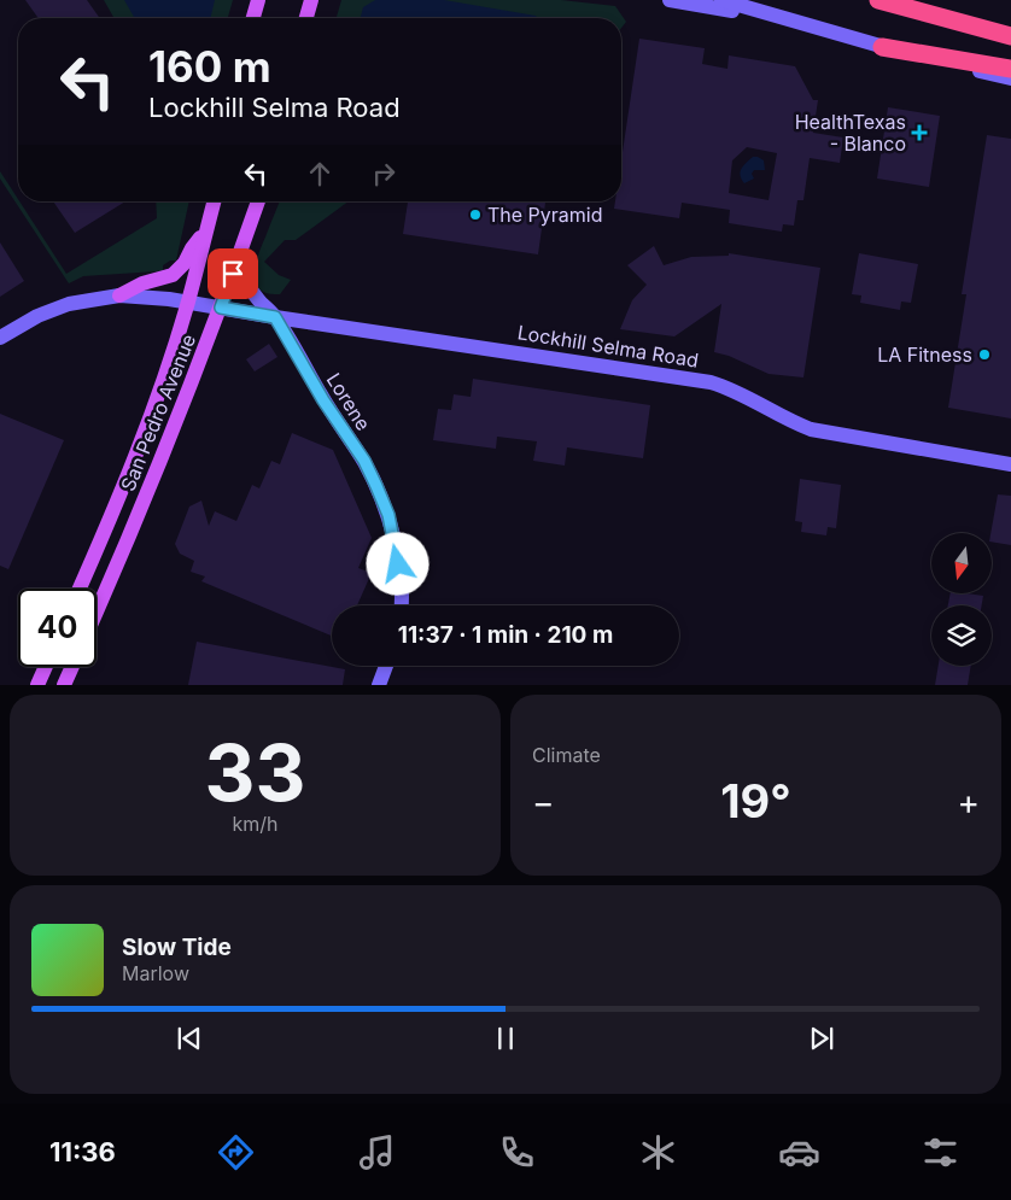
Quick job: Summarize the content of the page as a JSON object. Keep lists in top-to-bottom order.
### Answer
{
  "streets": {
    "main road": ["Lockhill Selma Road", "Lorene", "San Pedro Avenue"]
  },
  "crossings": [
    ["Lockhill Selma Road", "Lorene"],
    ["Lockhill Selma Road", "San Pedro Avenue"],
    ["Lorene", "San Pedro Avenue"]
  ],
  "places": {
    "health": ["HealthTexas - Blanco"],
    "other": ["The Pyramid", "LA Fitness"]
  },
  "north": "bottom",
  "page": {
    "turn": ["160 m", "Lockhill Selma Road"],
    "limit": "40",
    "trip": "11:37 · 1 min · 210 m",
    "tile": [
      ["33", "km/h"],
      "Climate"
    ],
    "heat": ["−", "19°", "+"],
    "song": ["Slow Tide", "Marlow"],
    "tabs": "11:36"
  }
}
